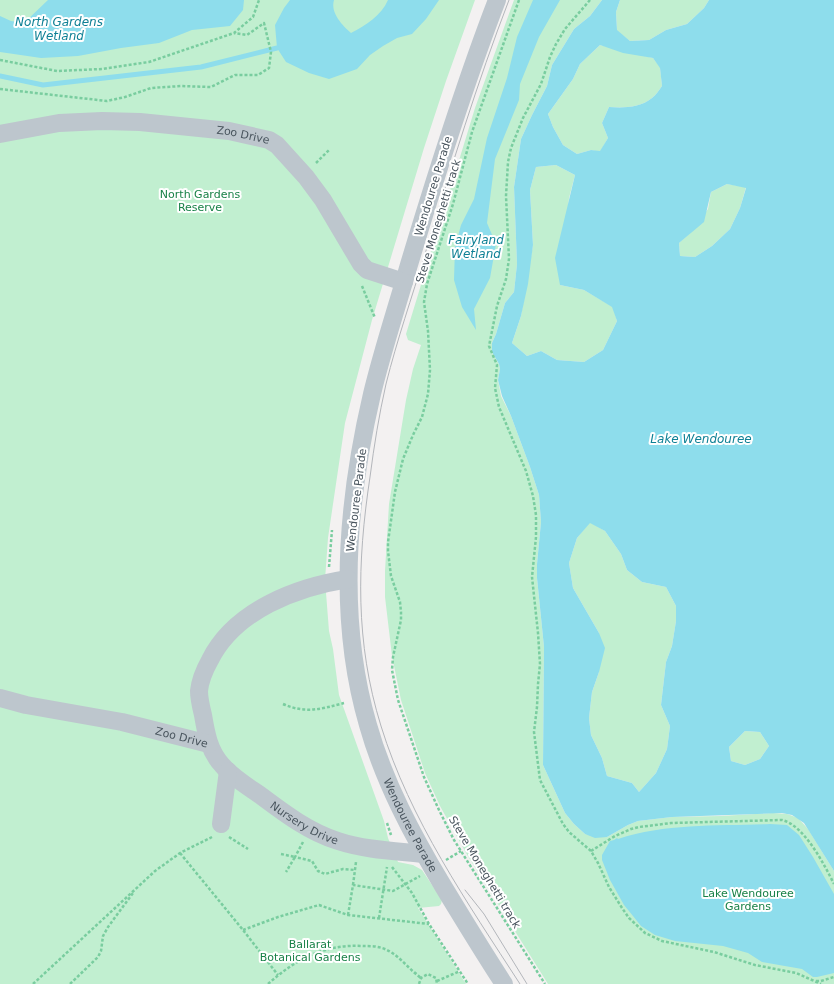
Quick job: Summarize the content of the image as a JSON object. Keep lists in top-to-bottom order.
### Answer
{
  "streets": {
    "street": ["Zoo Drive", "Wendouree Parade", "Nursery Drive"],
    "path": ["Steve Moneghetti track"]
  },
  "crossings": [
    ["Zoo Drive", "Wendouree Parade"],
    ["Zoo Drive", "Nursery Drive"],
    ["Wendouree Parade", "Nursery Drive"]
  ],
  "water": ["North Gardens Wetland", "Fairyland Wetland", "Lake Wendouree"],
  "parks": ["North Gardens Reserve", "Lake Wendouree Gardens", "Ballarat Botanical Gardens"]
}
